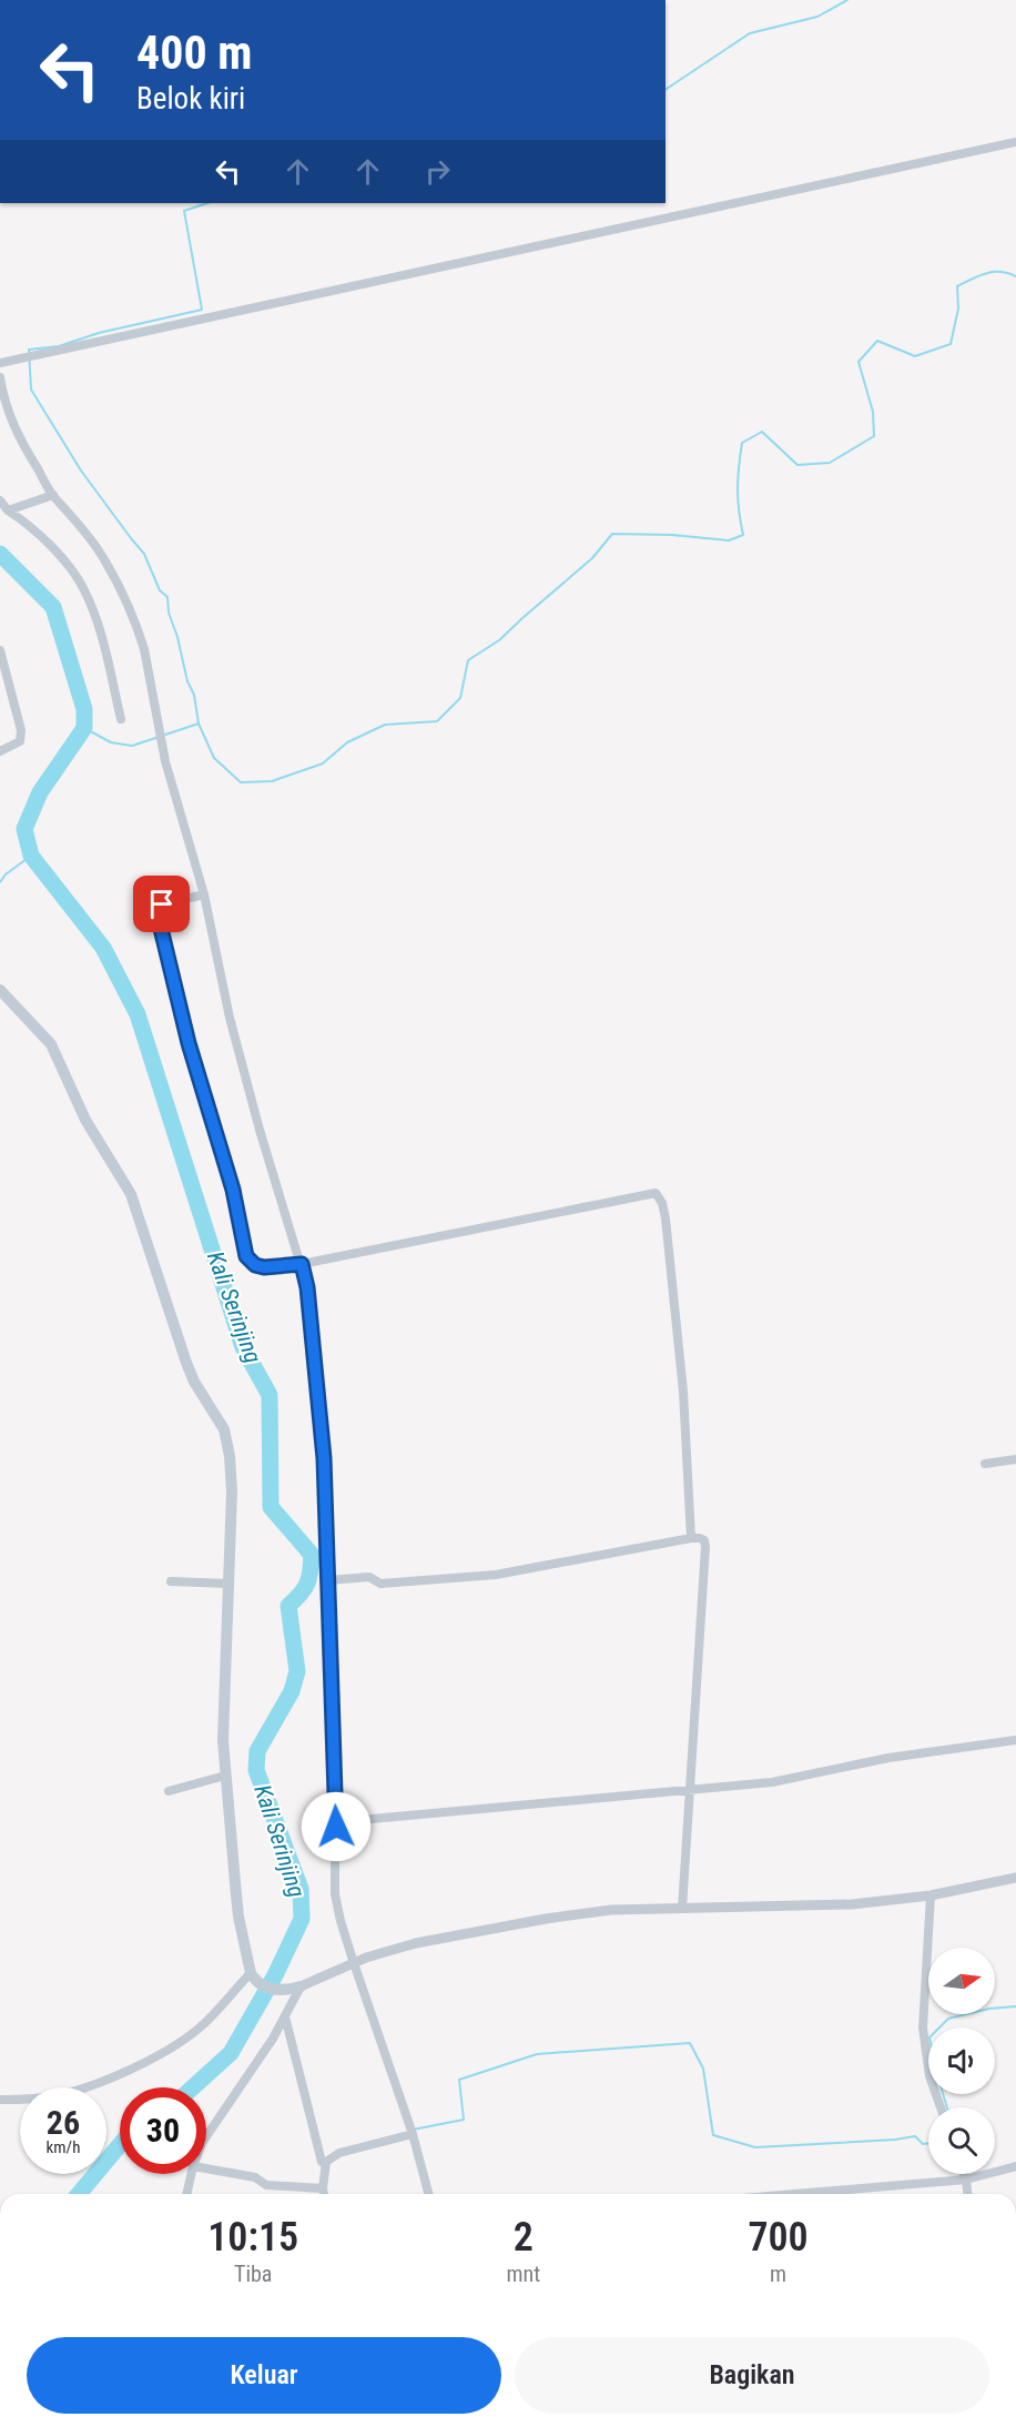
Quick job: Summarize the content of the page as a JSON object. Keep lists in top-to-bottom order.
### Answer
{
  "water": ["Kali Serinjing"],
  "north": "right",
  "page": {
    "turn": ["400 m", "Belok kiri"],
    "speed": "26 km/h",
    "limit": "30",
    "eta": [
      "10:15",
      "Tiba",
      "2",
      "mnt",
      "700",
      "m"
    ],
    "buttons": ["Keluar", "Bagikan"]
  }
}
